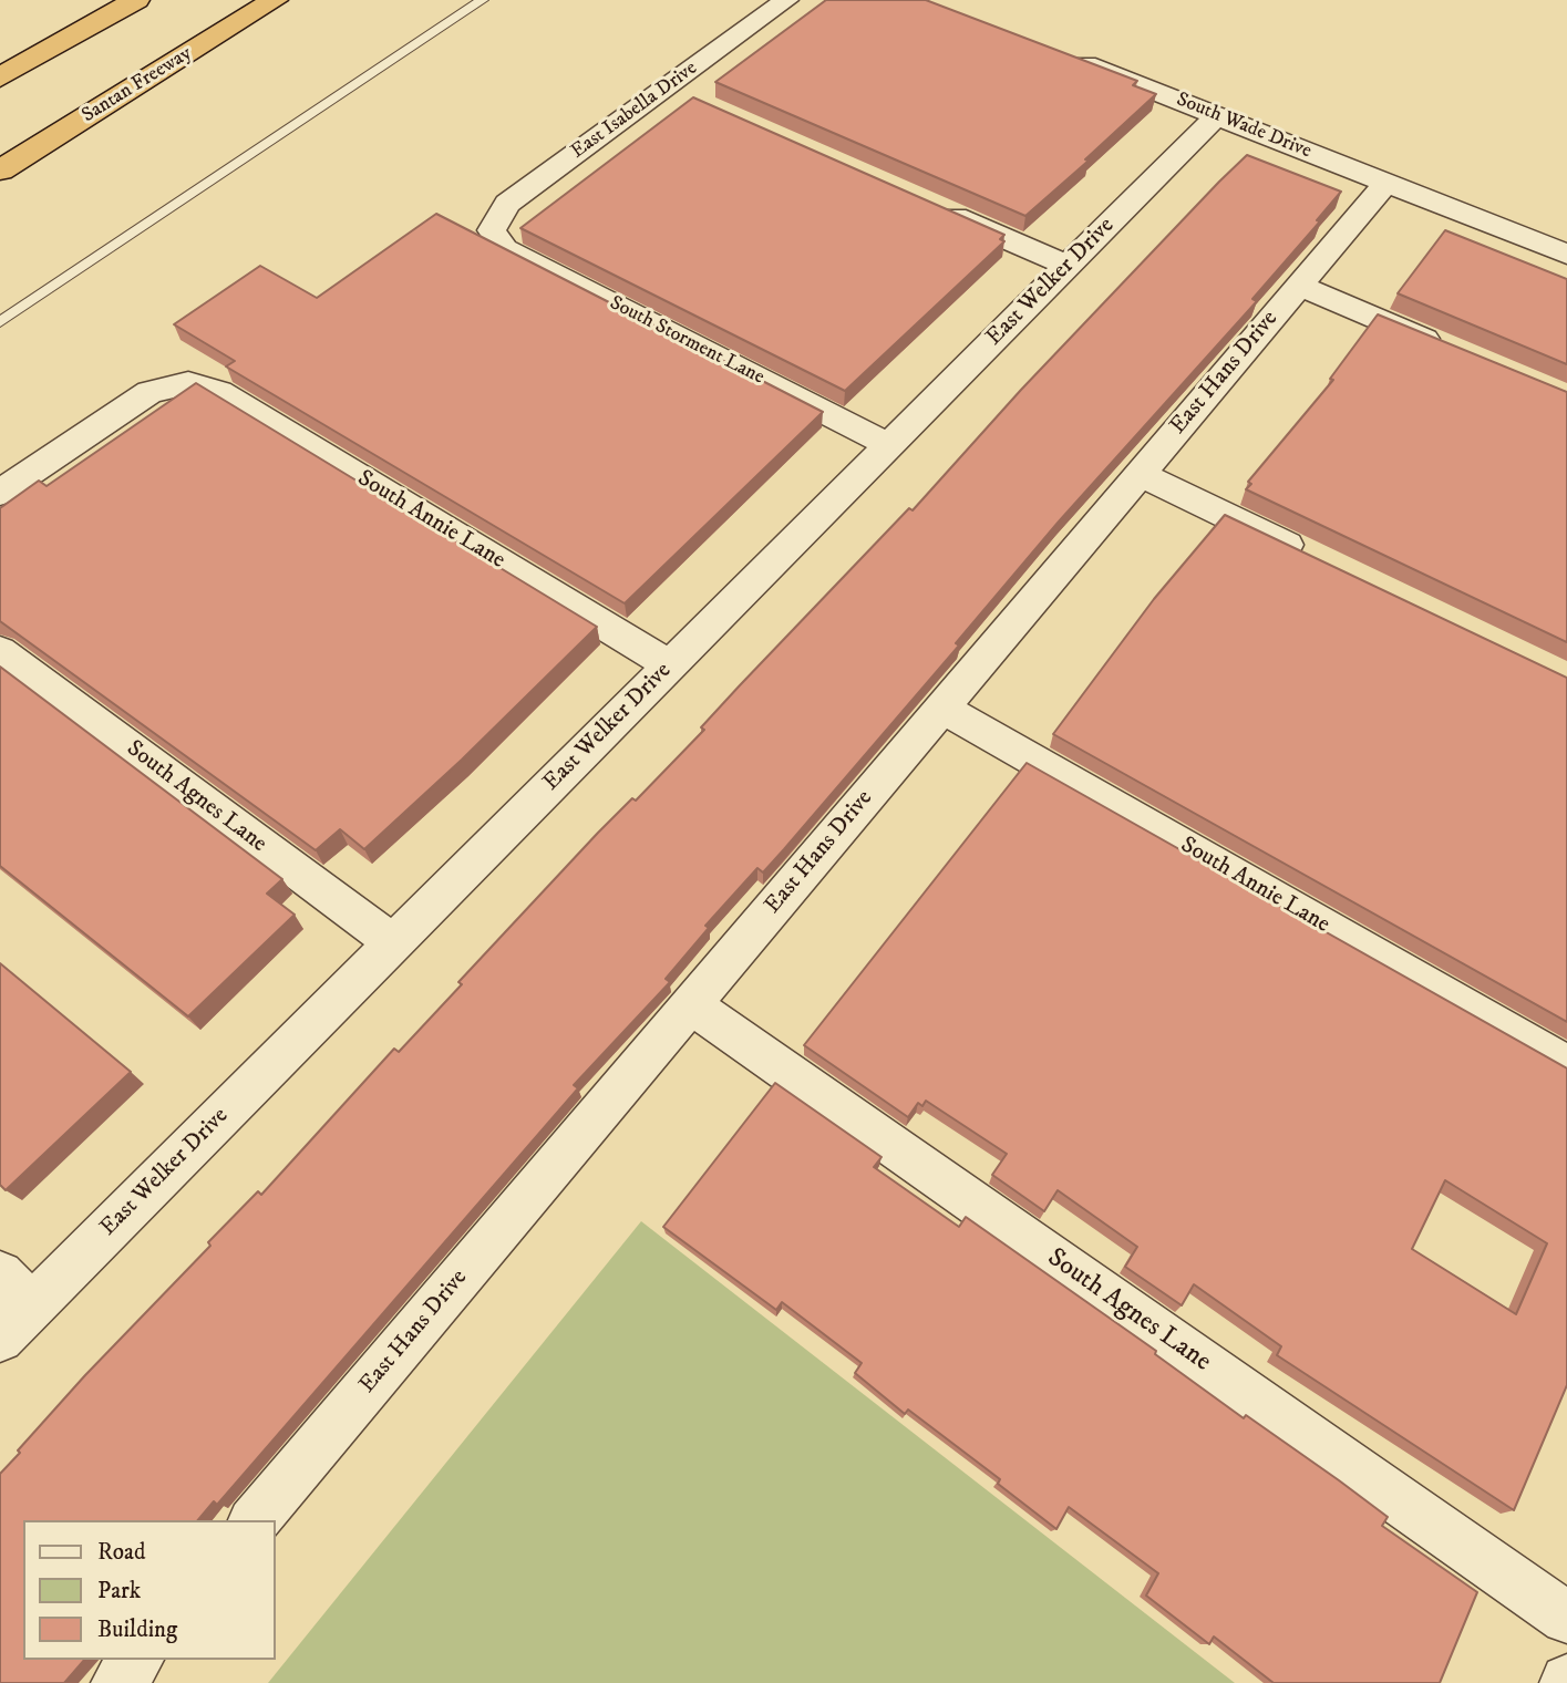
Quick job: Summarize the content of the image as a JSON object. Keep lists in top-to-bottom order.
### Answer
{
  "streets": {
    "highway": ["Santan Freeway"],
    "street": [
      "East Isabella Drive",
      "South Wade Drive",
      "East Welker Drive",
      "South Storment Lane",
      "East Hans Drive",
      "South Annie Lane",
      "South Agnes Lane"
    ]
  },
  "crossings": [
    ["East Isabella Drive", "South Storment Lane"],
    ["South Wade Drive", "East Welker Drive"],
    ["South Wade Drive", "East Hans Drive"],
    ["East Welker Drive", "South Storment Lane"],
    ["East Welker Drive", "South Annie Lane"],
    ["East Welker Drive", "South Agnes Lane"],
    ["East Hans Drive", "South Annie Lane"],
    ["East Hans Drive", "South Agnes Lane"]
  ],
  "legend": ["Road", "Park", "Building"]
}
